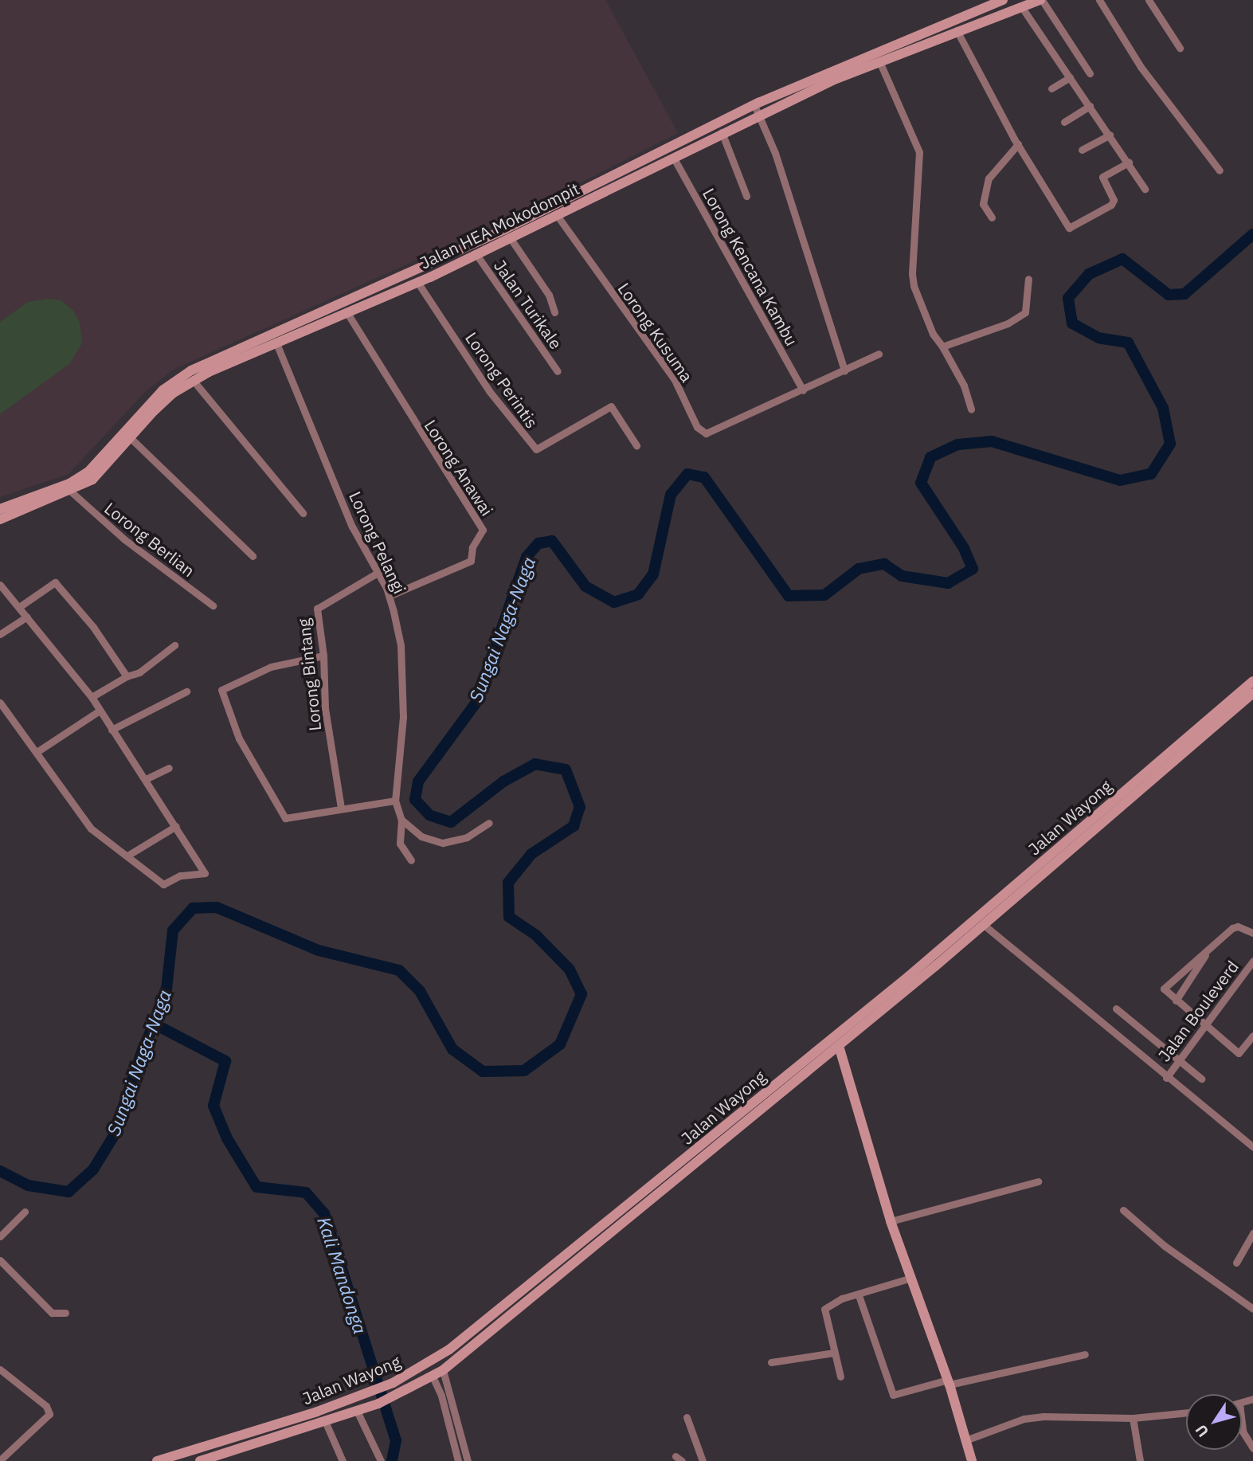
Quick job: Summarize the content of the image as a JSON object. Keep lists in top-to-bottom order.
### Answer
{
  "streets": {
    "street": [
      "Jalan HEA Mokodompit",
      "Lorong Kencana Kambu",
      "Jalan Turikale",
      "Lorong Kusuma",
      "Lorong Perintis",
      "Lorong Anawai",
      "Lorong Berlian",
      "Lorong Pelangi",
      "Lorong Bintang",
      "Jalan Wayong",
      "Jalan Bouleverd"
    ]
  },
  "crossings": [
    ["Jalan HEA Mokodompit", "Lorong Kencana Kambu"],
    ["Jalan HEA Mokodompit", "Jalan Turikale"],
    ["Jalan HEA Mokodompit", "Lorong Kusuma"],
    ["Jalan HEA Mokodompit", "Lorong Perintis"],
    ["Jalan HEA Mokodompit", "Lorong Anawai"],
    ["Jalan HEA Mokodompit", "Lorong Berlian"],
    ["Jalan HEA Mokodompit", "Lorong Pelangi"],
    ["Lorong Kencana Kambu", "Lorong Kusuma"],
    ["Lorong Anawai", "Lorong Pelangi"],
    ["Lorong Pelangi", "Lorong Bintang"]
  ],
  "water": ["Sungai Naga-Naga", "Kali Mandonga"],
  "north": "bottom left"
}
